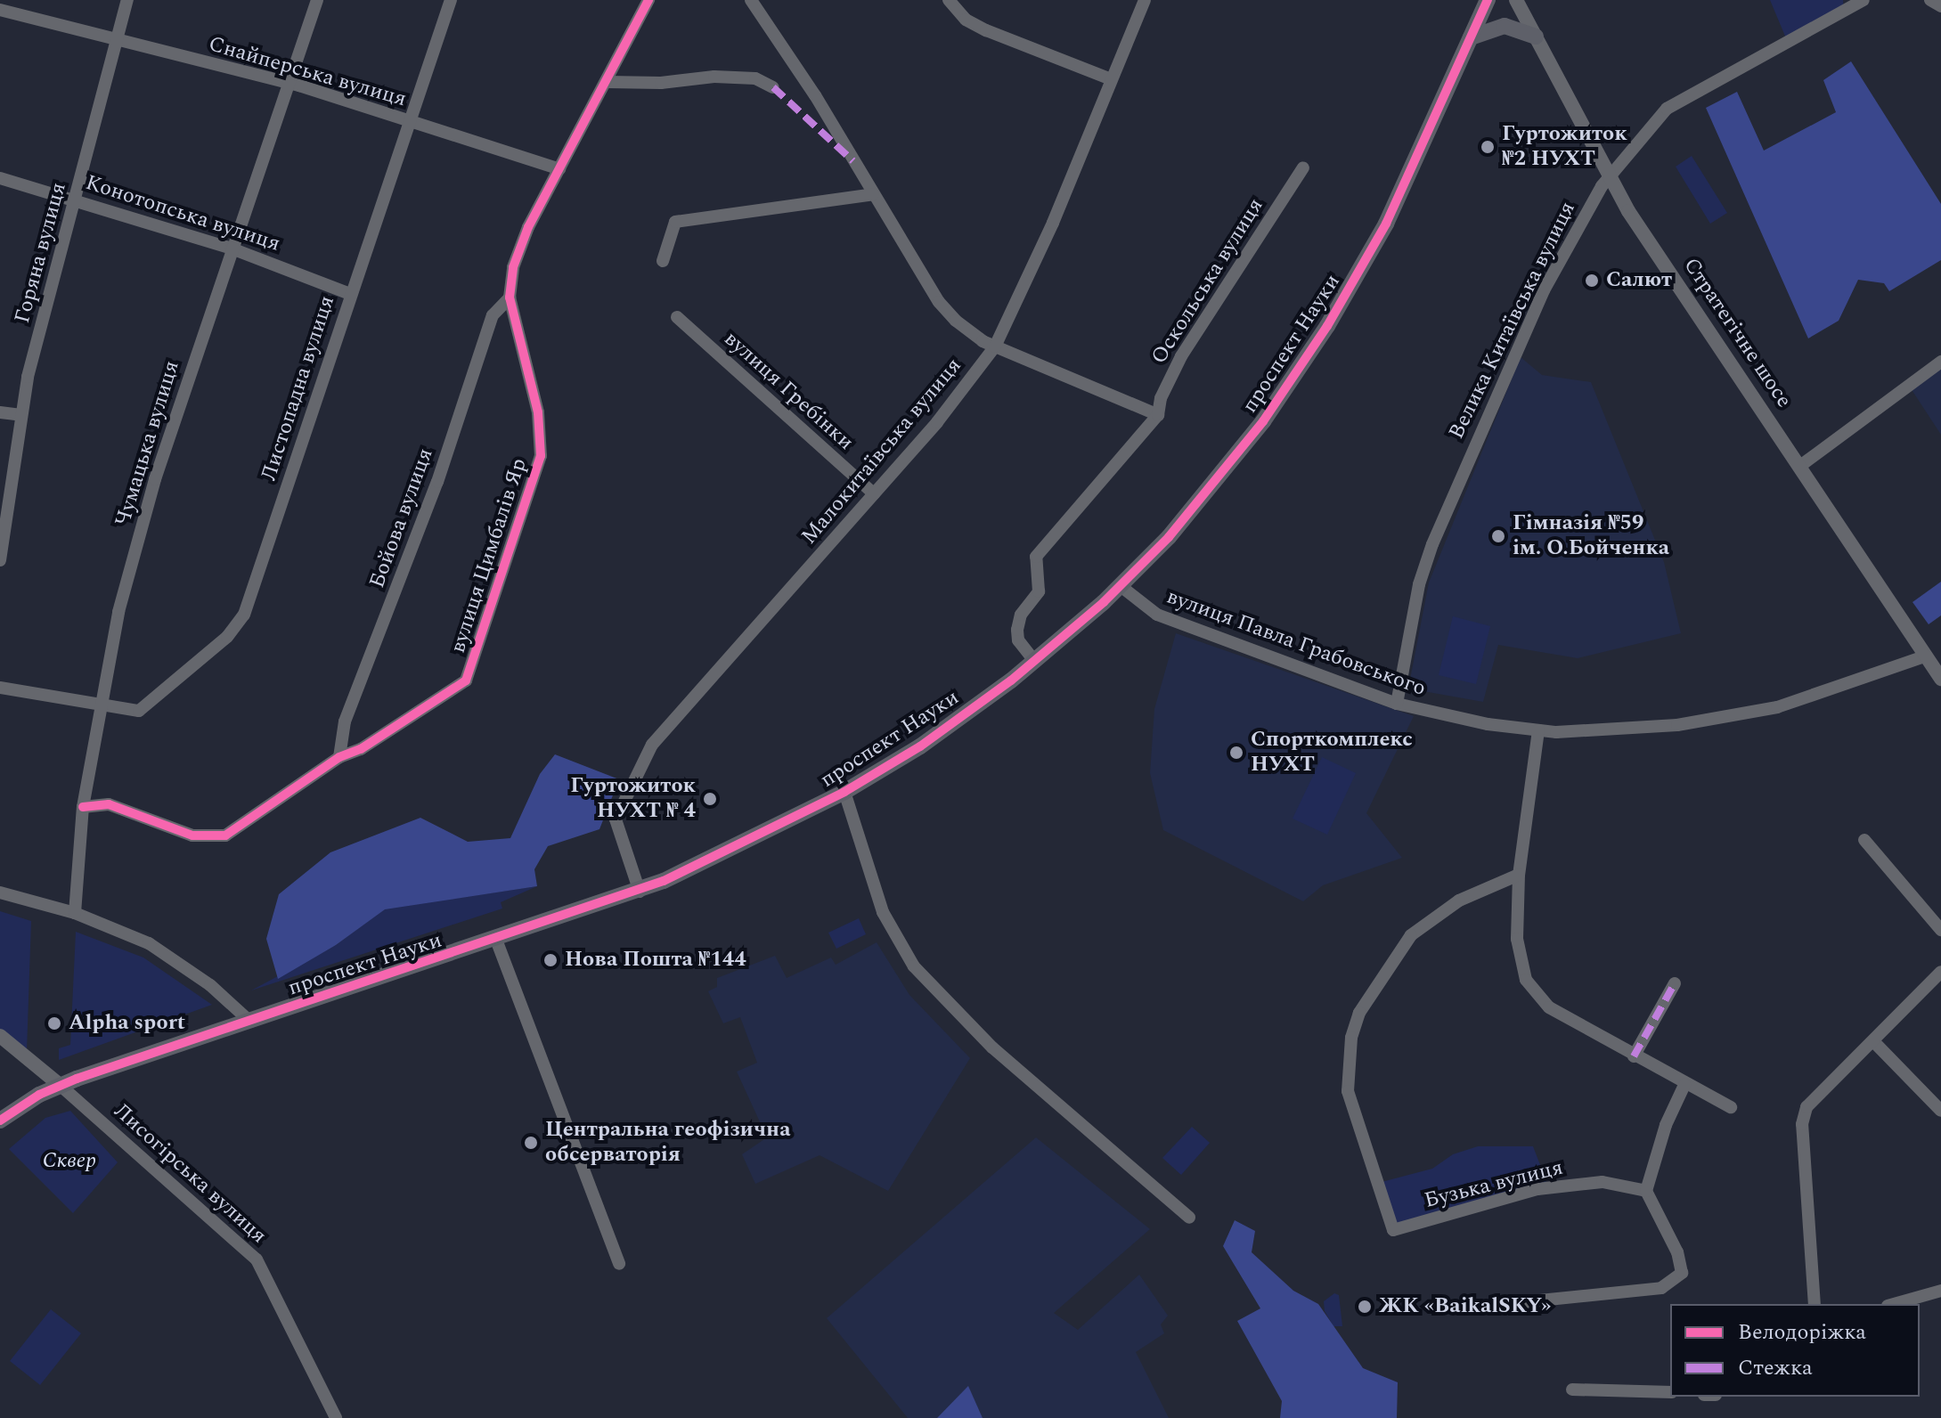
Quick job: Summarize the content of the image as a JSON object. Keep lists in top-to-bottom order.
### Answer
{
  "streets": {
    "main road": ["проспект Науки"],
    "street": [
      "Снайперська вулиця",
      "Конотопська вулиця",
      "Горяна вулиця",
      "Оскольська вулиця",
      "Велика Китаївська вулиця",
      "Стратегічне шосе",
      "Листопадна вулиця",
      "вулиця Гребінки",
      "Чумацька вулиця",
      "Малокитаївська вулиця",
      "Бойова вулиця",
      "вулиця Цимбалів Яр",
      "вулиця Павла Грабовського",
      "Лисогірська вулиця",
      "Бузька вулиця"
    ]
  },
  "crossings": [
    ["Снайперська вулиця", "Горяна вулиця"],
    ["Снайперська вулиця", "Листопадна вулиця"],
    ["Снайперська вулиця", "Чумацька вулиця"],
    ["Снайперська вулиця", "вулиця Цимбалів Яр"],
    ["Конотопська вулиця", "Горяна вулиця"],
    ["Конотопська вулиця", "Листопадна вулиця"],
    ["Конотопська вулиця", "Чумацька вулиця"],
    ["Оскольська вулиця", "проспект Науки"],
    ["Велика Китаївська вулиця", "Стратегічне шосе"],
    ["Велика Китаївська вулиця", "вулиця Павла Грабовського"],
    ["Стратегічне шосе", "вулиця Павла Грабовського"],
    ["проспект Науки", "Малокитаївська вулиця"],
    ["проспект Науки", "вулиця Павла Грабовського"],
    ["проспект Науки", "Лисогірська вулиця"],
    ["Листопадна вулиця", "Чумацька вулиця"],
    ["вулиця Гребінки", "Малокитаївська вулиця"],
    ["Чумацька вулиця", "вулиця Цимбалів Яр"],
    ["Бойова вулиця", "вулиця Цимбалів Яр"]
  ],
  "parks": ["Сквер"],
  "places": [
    "Гуртожиток №2 НУХТ",
    "Салют",
    "Гімназія №59 ім. О.Бойченка",
    "Спорткомплекс НУХТ",
    "Гуртожиток НУХТ № 4",
    "Нова Пошта №144",
    "Alpha sport",
    "Центральна геофізична обсерваторія",
    "ЖК «BaikalSKY»"
  ],
  "legend": ["Велодоріжка", "Стежка"]
}
